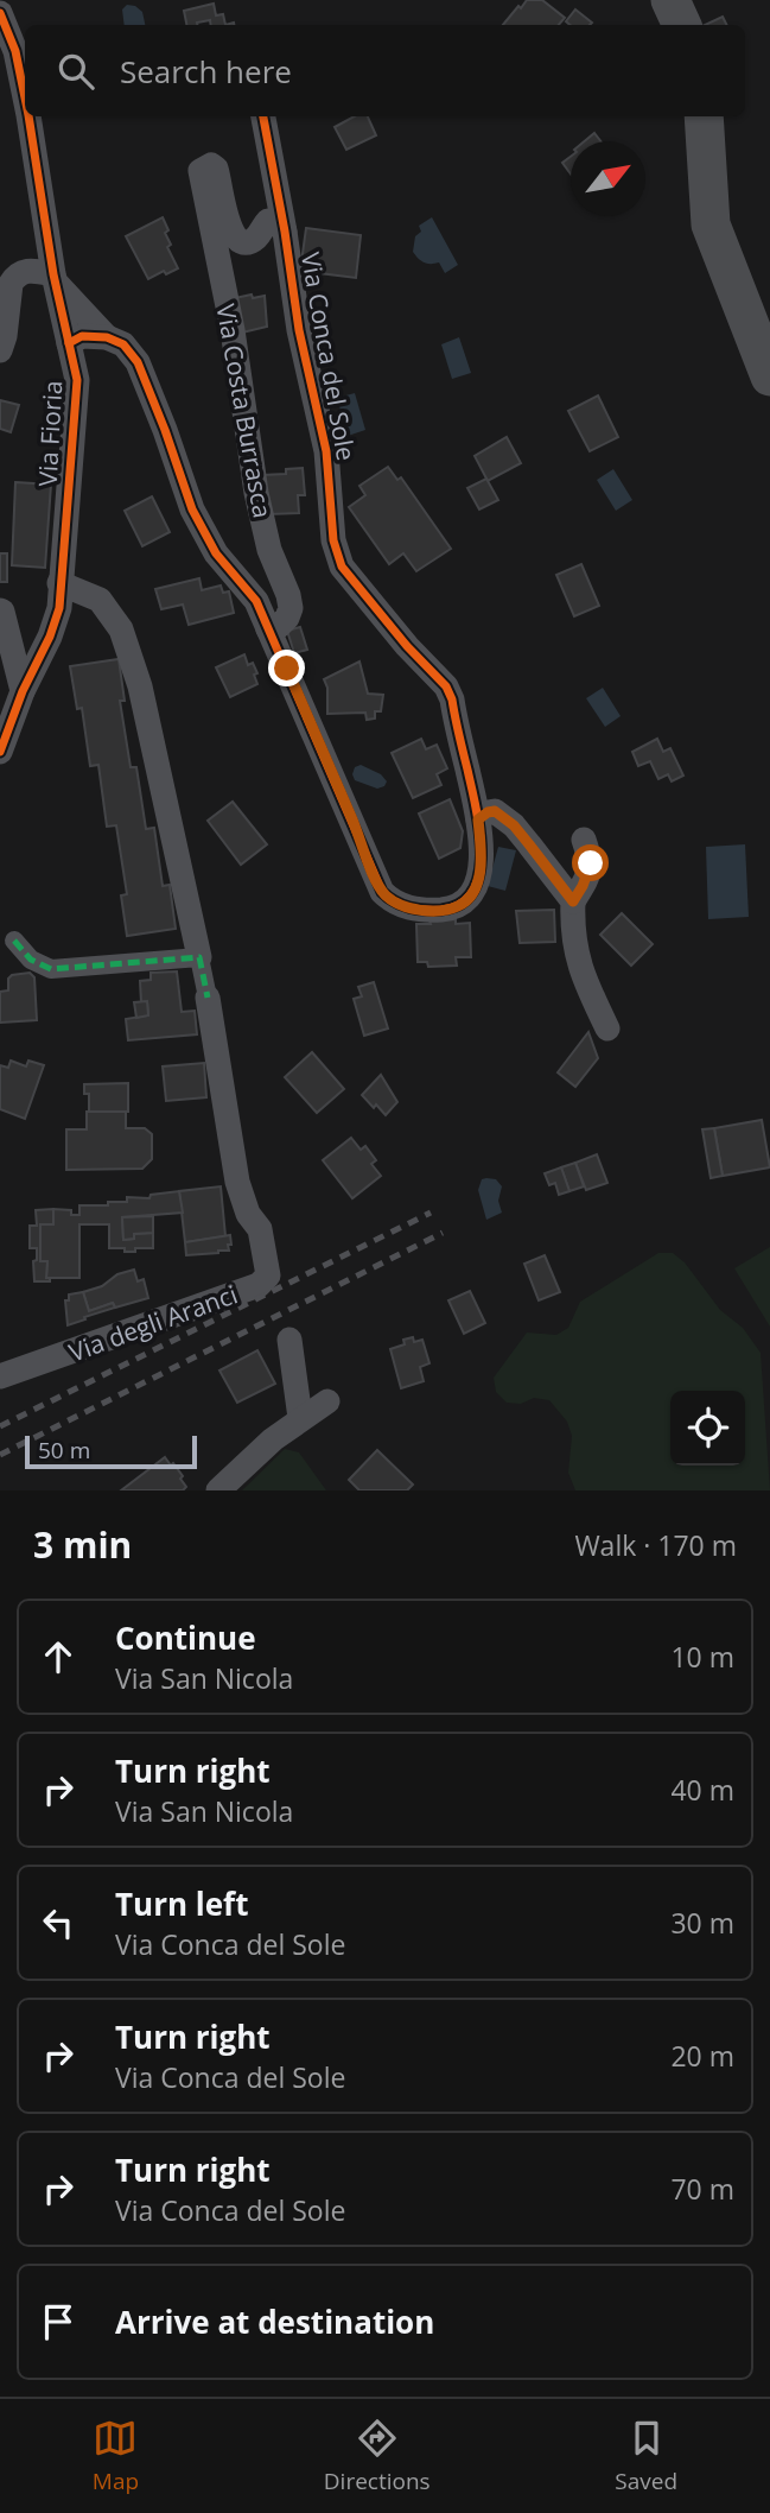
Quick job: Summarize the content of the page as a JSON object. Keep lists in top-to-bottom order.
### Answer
{
  "streets": {
    "street": [
      "Via Conca del Sole",
      "Via Costa Burrasca",
      "Via Fioria",
      "Via degli Aranci"
    ]
  },
  "crossings": [
    ["Via Conca del Sole", "Via Costa Burrasca"],
    ["Via Conca del Sole", "Via Fioria"]
  ],
  "scale_bar": "50 m",
  "north": "top right",
  "page": {
    "search": "Search here",
    "scale": "50 m",
    "heading": ["3 min", "Walk · 170 m"],
    "list": [
      ["Continue", "Via San Nicola", "10 m"],
      ["Turn right", "Via San Nicola", "40 m"],
      ["Turn left", "Via Conca del Sole", "30 m"],
      ["Turn right", "Via Conca del Sole", "20 m"],
      ["Turn right", "Via Conca del Sole", "70 m"],
      "Arrive at destination"
    ],
    "nav": ["Map", "Directions", "Saved"]
  }
}
